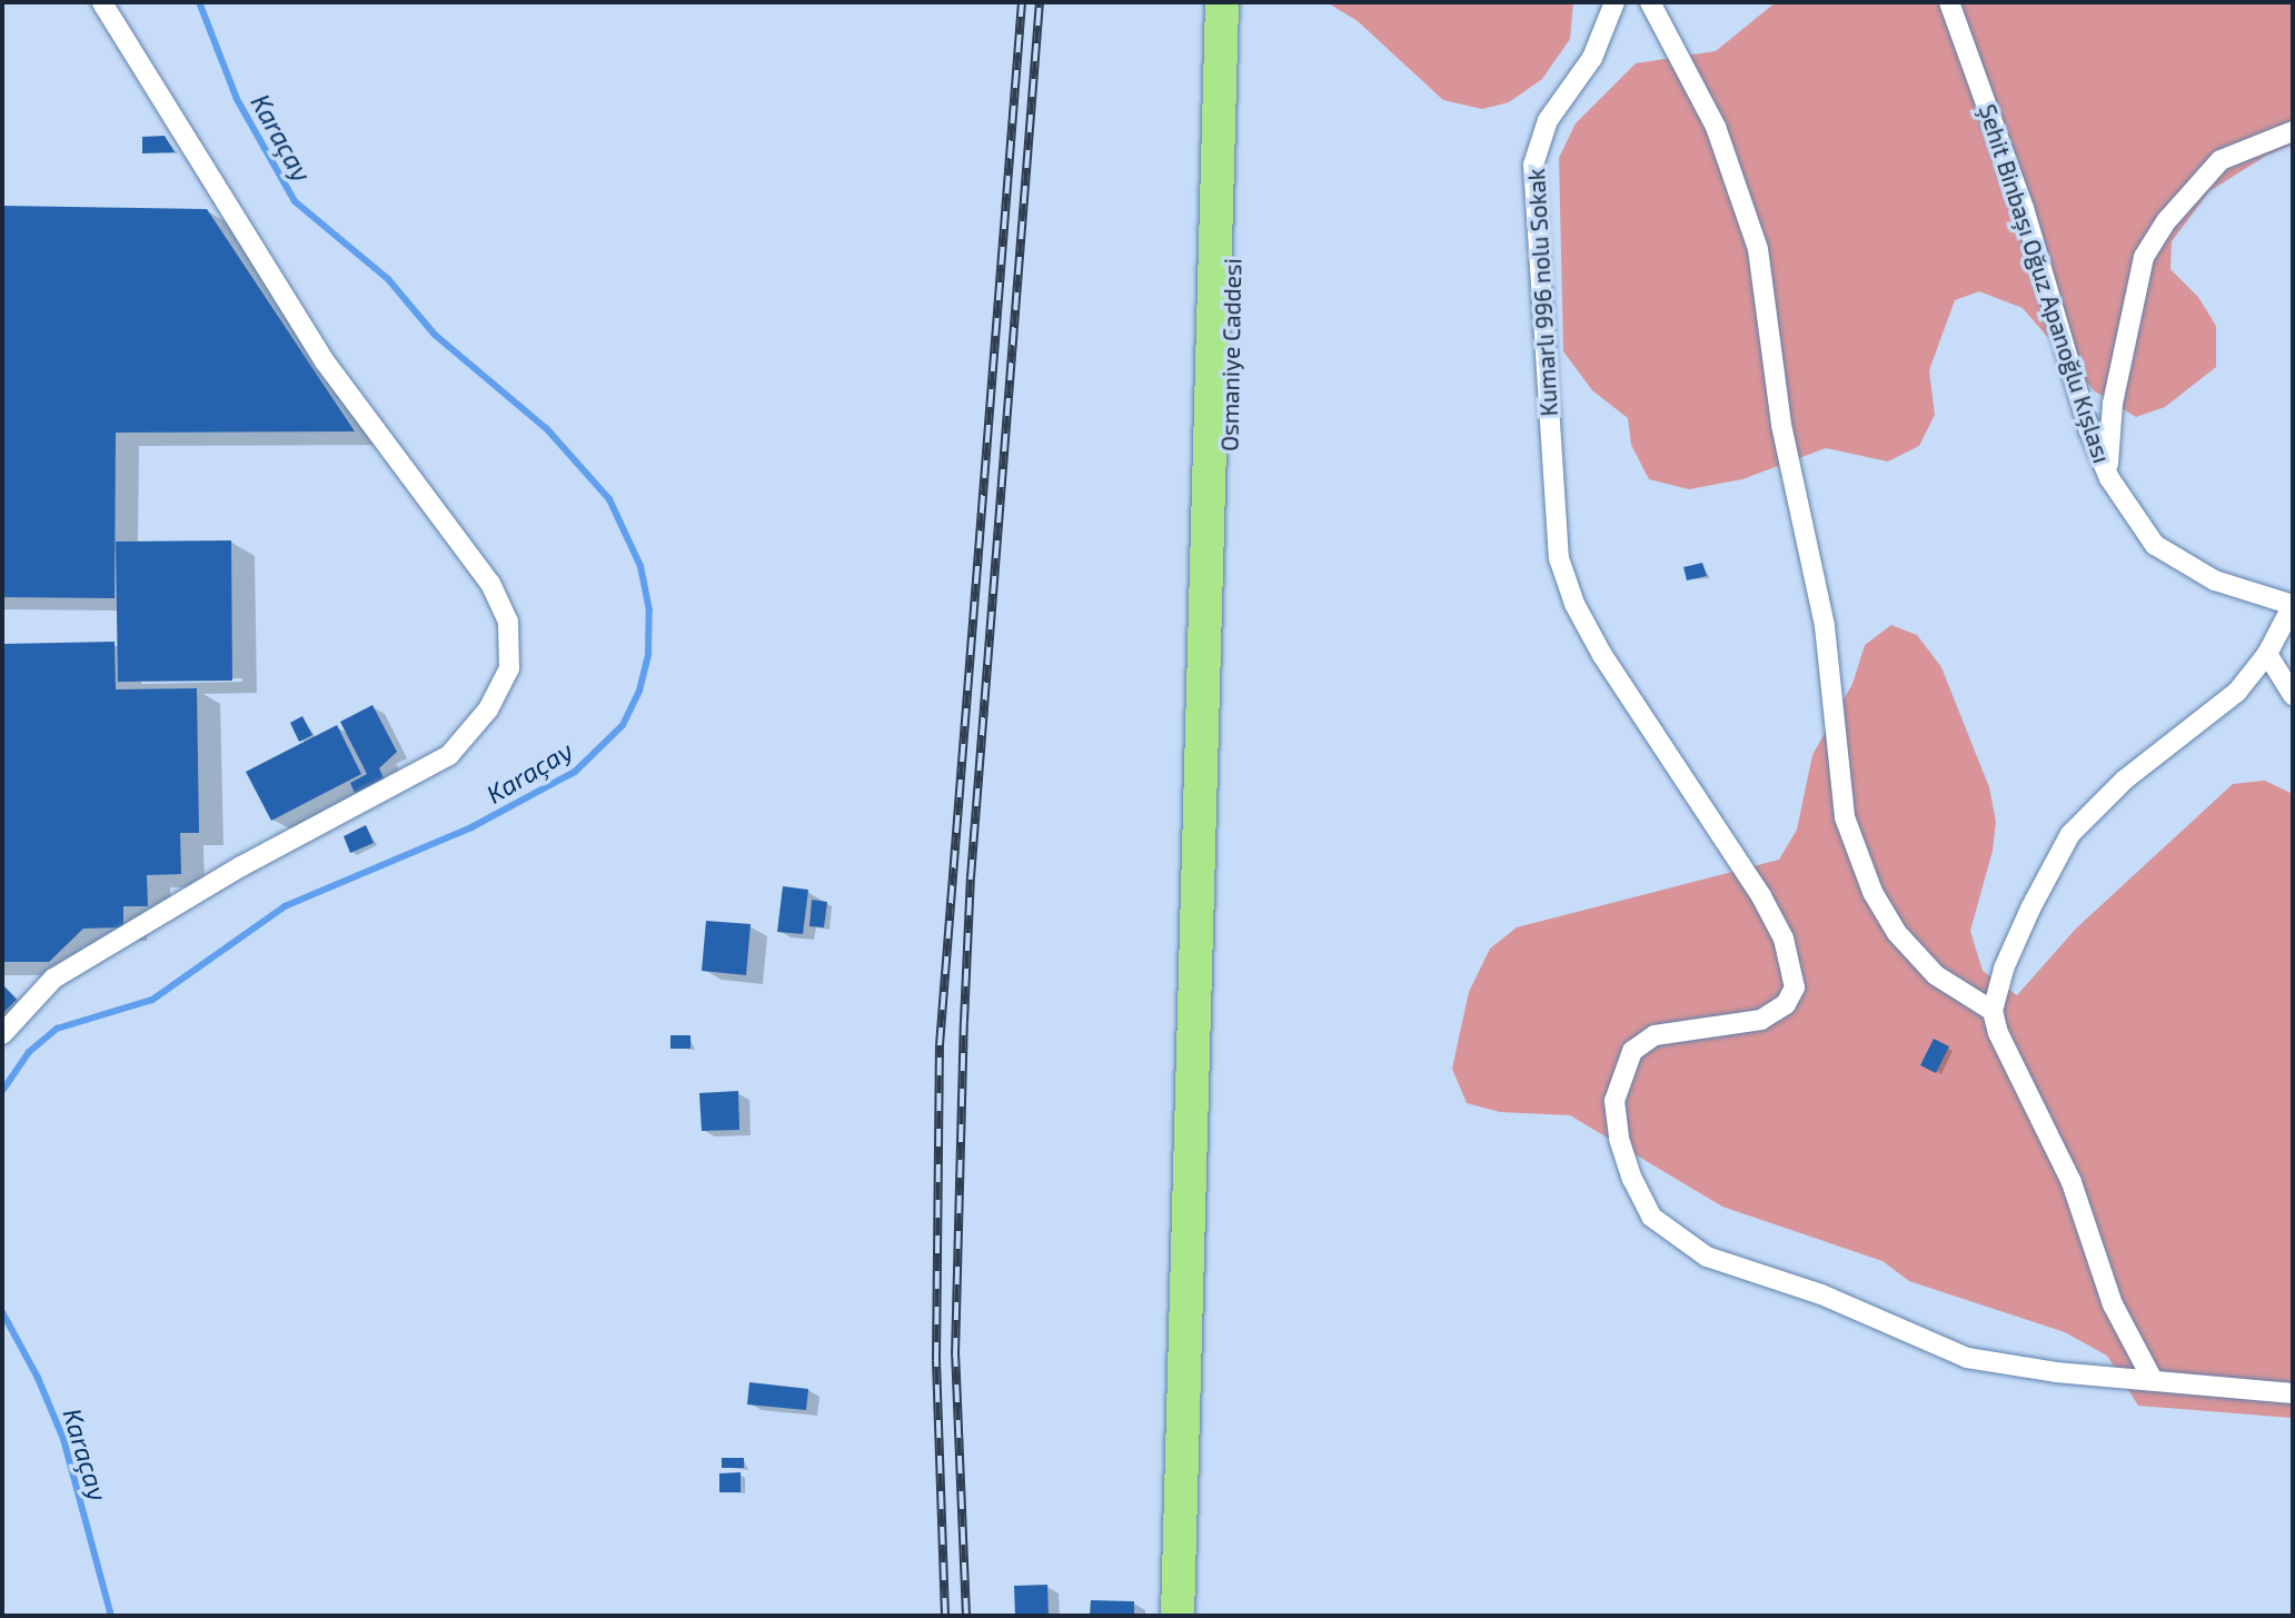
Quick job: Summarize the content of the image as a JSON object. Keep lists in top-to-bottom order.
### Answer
{
  "streets": {
    "highway": ["Osmaniye Caddesi"],
    "street": ["Şehit Binbaşı Oğuz Apanoğlu Kışlası", "Kumarlı 996 nolu Sokak"]
  },
  "water": ["Karaçay"]
}
